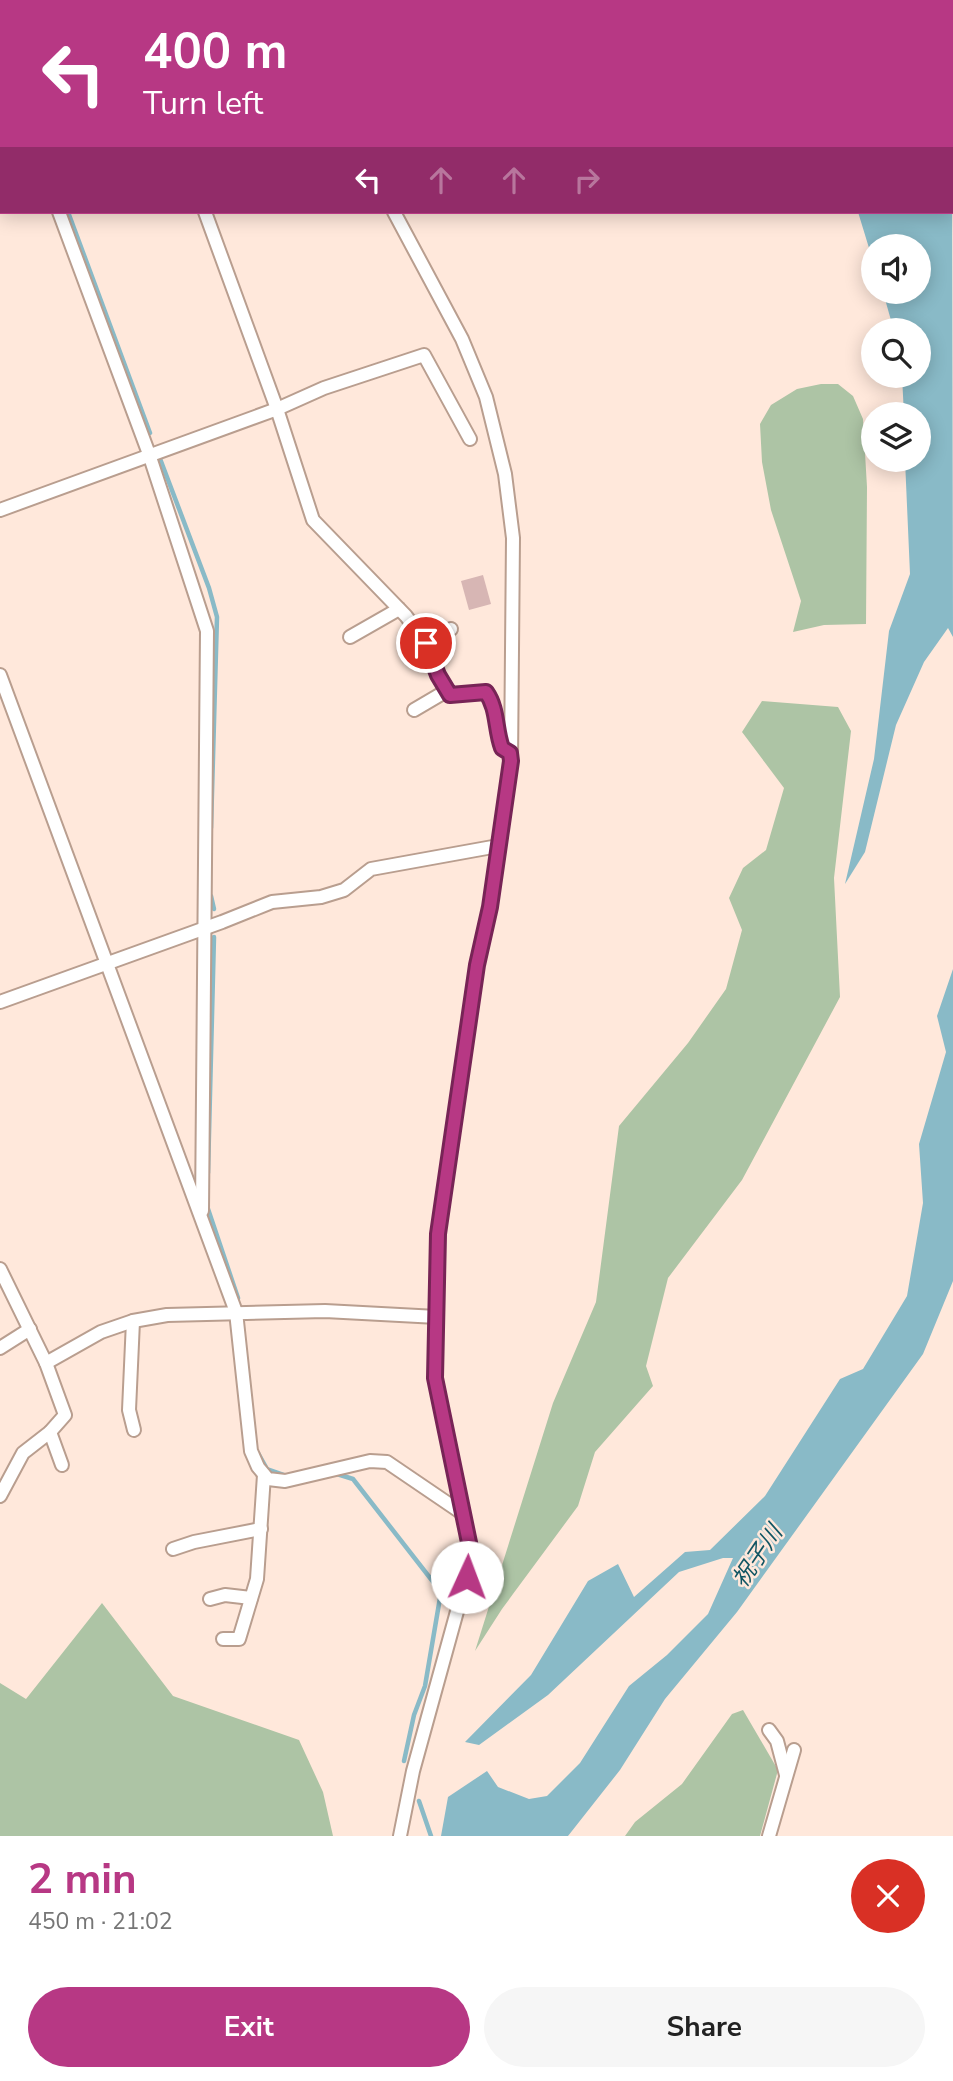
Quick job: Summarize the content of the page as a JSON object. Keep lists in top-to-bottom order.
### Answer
{
  "water": ["祝子川"],
  "page": {
    "turn": ["400 m", "Turn left"],
    "heading": ["2 min", "450 m · 21:02"],
    "buttons": ["Exit", "Share"]
  }
}
